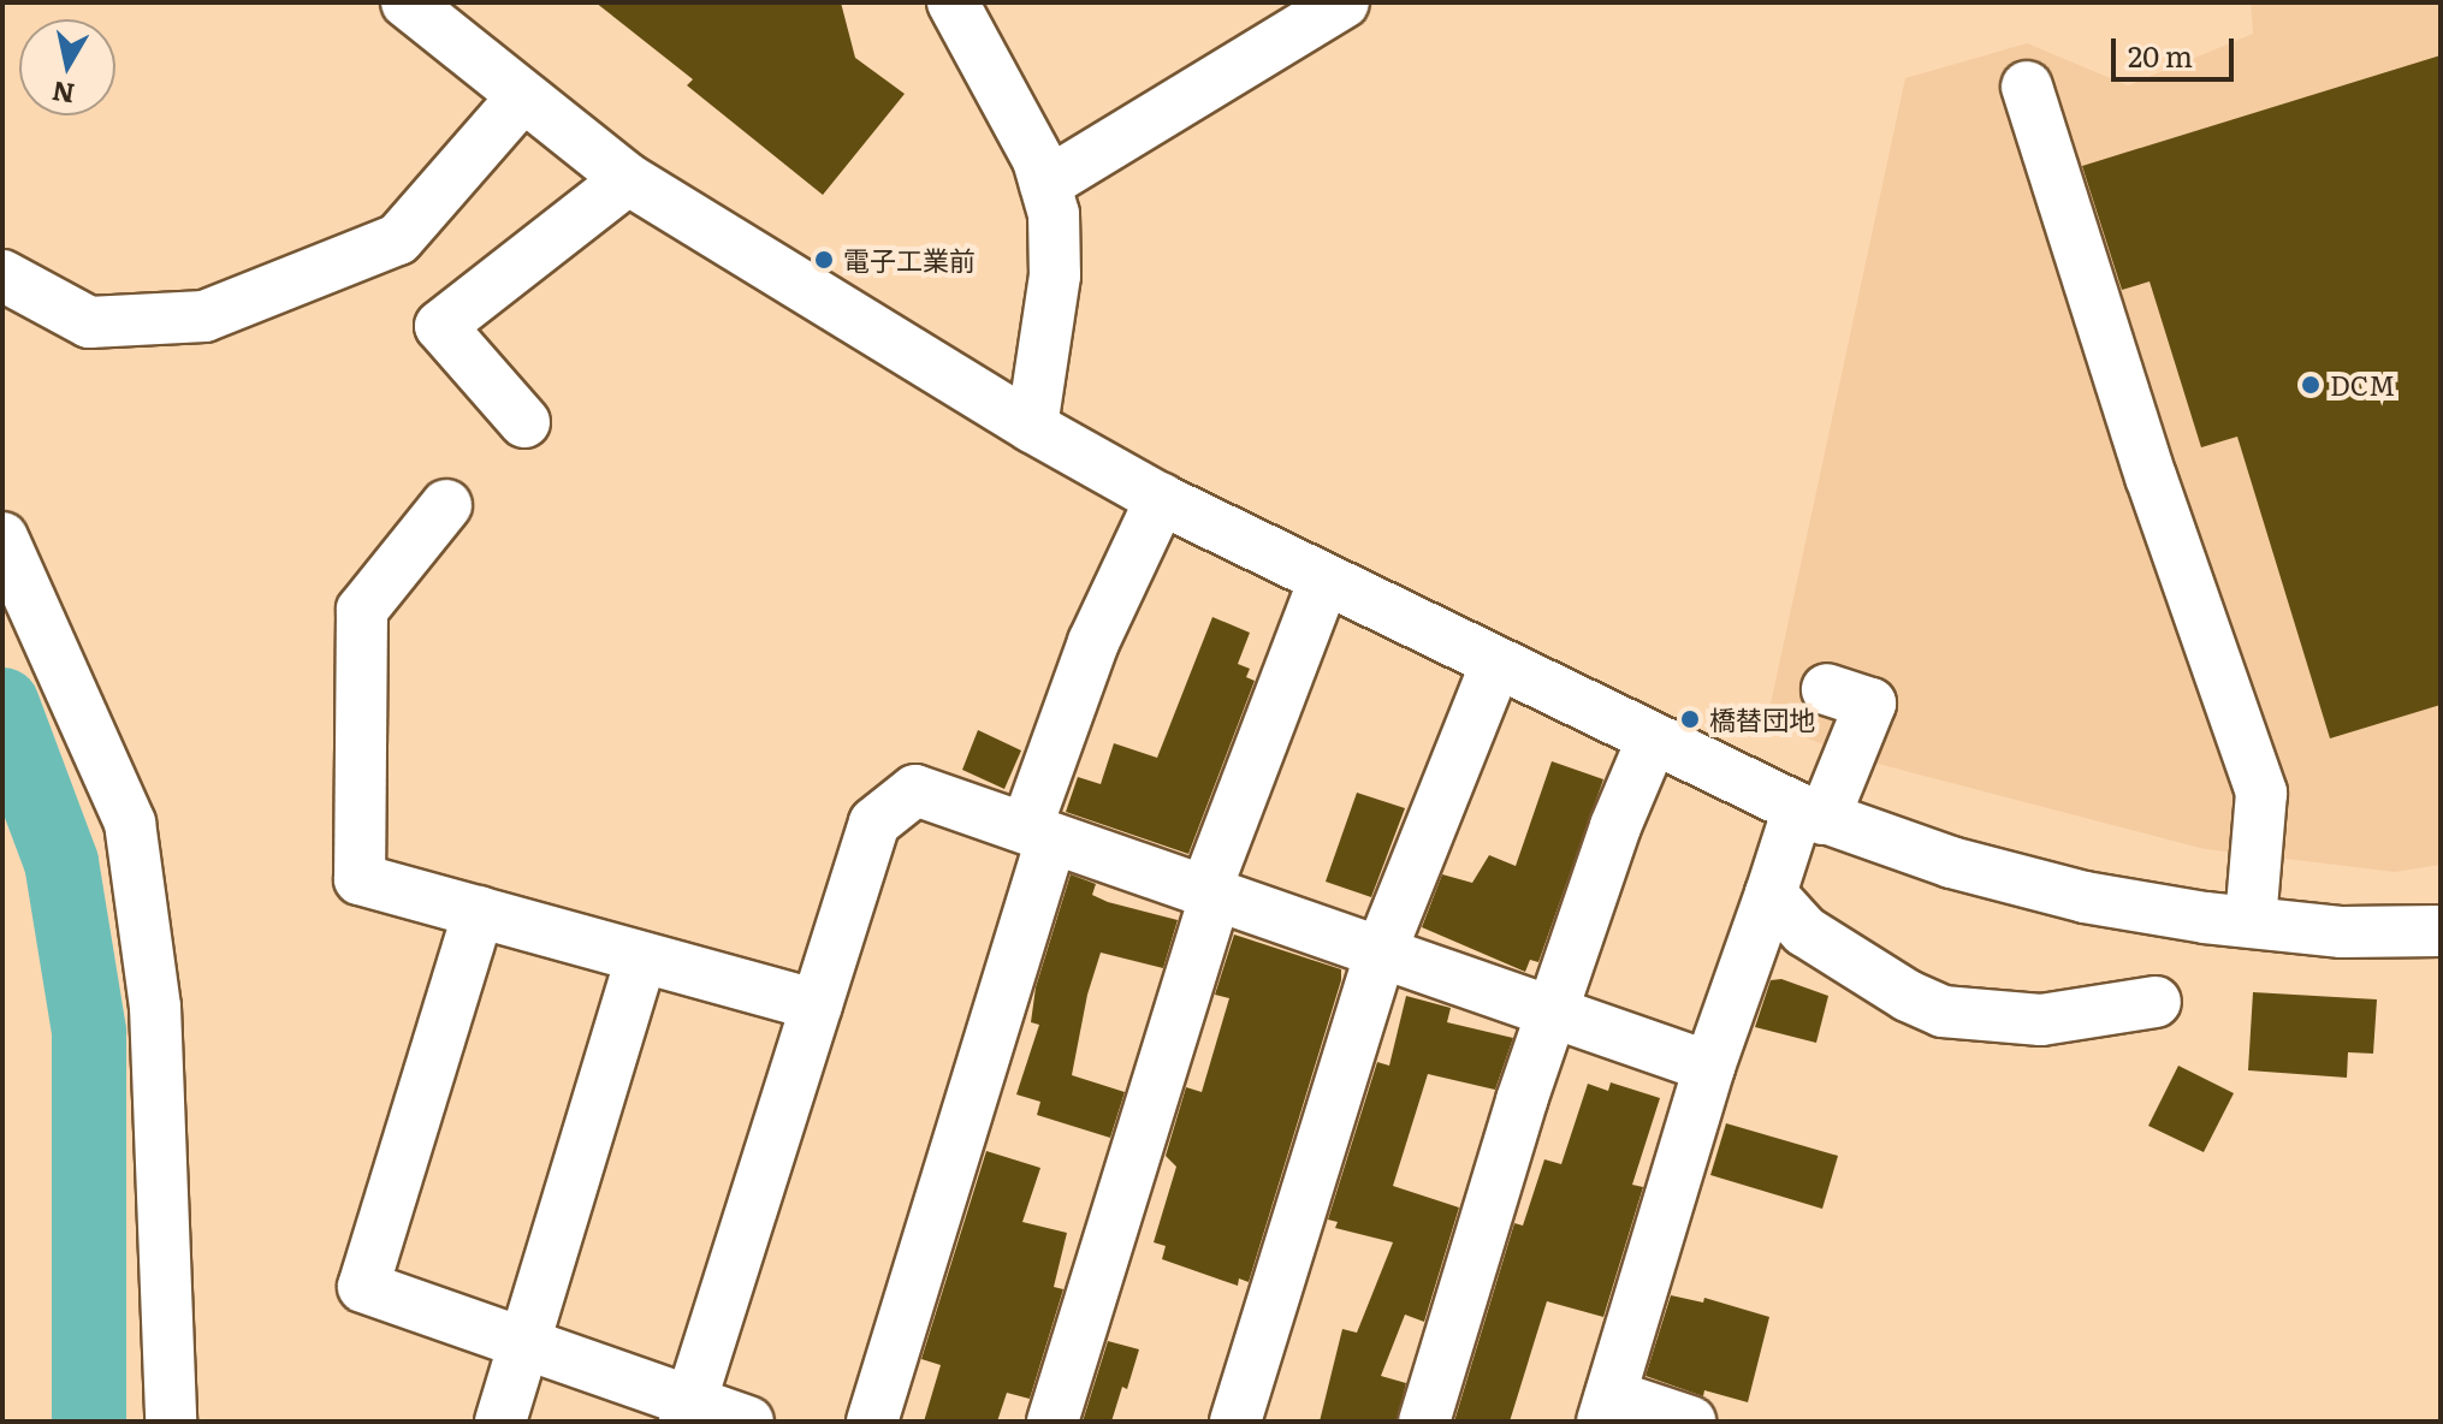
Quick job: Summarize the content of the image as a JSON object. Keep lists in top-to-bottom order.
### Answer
{
  "places": ["電子工業前", "DCM", "橋替団地"],
  "scale_bar": "20 m",
  "north": "bottom"
}
